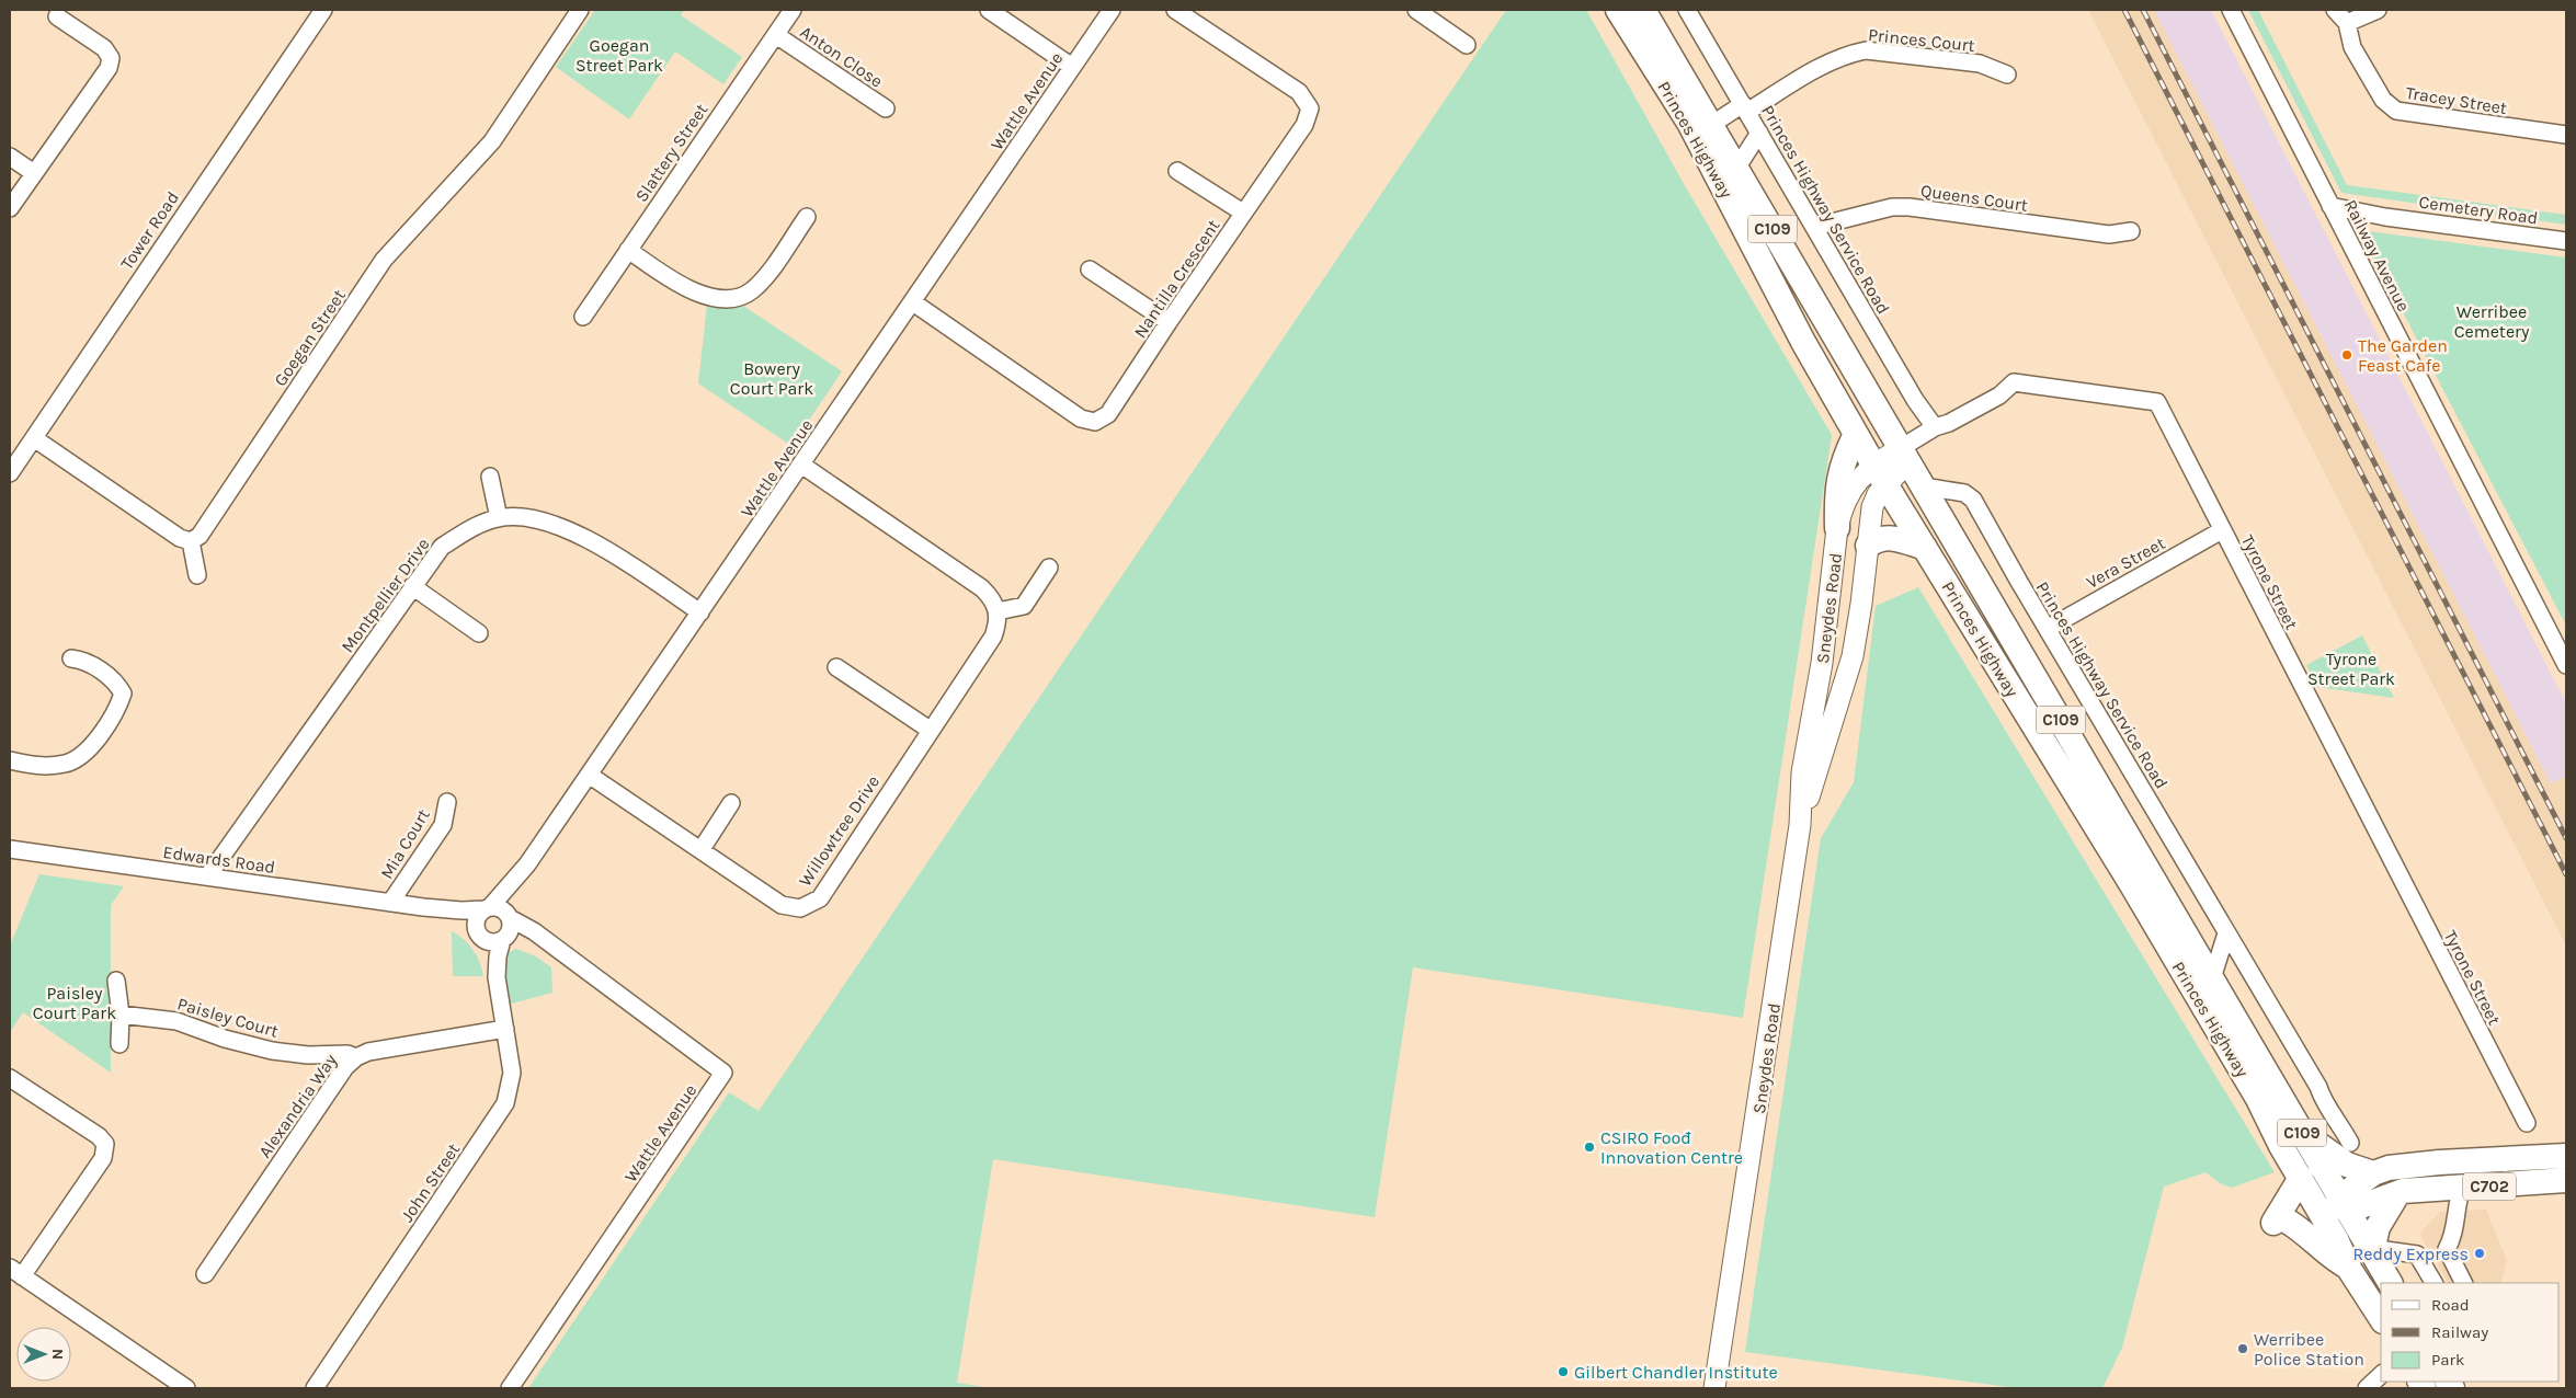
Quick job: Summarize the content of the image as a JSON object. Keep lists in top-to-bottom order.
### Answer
{
  "streets": {
    "highway": ["Princes Highway", "C109", "C702"],
    "main road": ["Sneydes Road"],
    "street": [
      "Princes Court",
      "Anton Close",
      "Tracey Street",
      "Wattle Avenue",
      "Slattery Street",
      "Queens Court",
      "Princes Highway Service Road",
      "Cemetery Road",
      "Tower Road",
      "Railway Avenue",
      "Nantilla Crescent",
      "Goegan Street",
      "Vera Street",
      "Tyrone Street",
      "Montpellier Drive",
      "Willowtree Drive",
      "Mia Court",
      "Edwards Road",
      "Paisley Court",
      "Alexandria Way",
      "John Street"
    ]
  },
  "crossings": [
    ["Princes Court", "Princes Highway"],
    ["Princes Court", "Princes Highway Service Road"],
    ["Anton Close", "Slattery Street"],
    ["Wattle Avenue", "Nantilla Crescent"],
    ["Wattle Avenue", "Montpellier Drive"],
    ["Wattle Avenue", "Willowtree Drive"],
    ["Wattle Avenue", "Edwards Road"],
    ["Wattle Avenue", "John Street"],
    ["Princes Highway", "Princes Highway Service Road"],
    ["Princes Highway", "Tyrone Street"],
    ["Princes Highway", "Sneydes Road"],
    ["Princes Highway", "C702"],
    ["Queens Court", "Princes Highway Service Road"],
    ["Princes Highway Service Road", "Vera Street"],
    ["Princes Highway Service Road", "Tyrone Street"],
    ["Cemetery Road", "Railway Avenue"],
    ["Vera Street", "Tyrone Street"],
    ["Tyrone Street", "Sneydes Road"],
    ["Montpellier Drive", "Edwards Road"],
    ["Mia Court", "Edwards Road"],
    ["Edwards Road", "John Street"],
    ["Paisley Court", "Alexandria Way"],
    ["Alexandria Way", "John Street"]
  ],
  "parks": [
    "Goegan Street Park",
    "Werribee Cemetery",
    "Bowery Court Park",
    "Tyrone Street Park",
    "Paisley Court Park"
  ],
  "places": [
    "The Garden Feast Cafe",
    "CSIRO Foođ Innovation Centre",
    "Reddy Express",
    "Werribee Police Station",
    "Gilbert Chandler Institute"
  ],
  "legend": ["Road", "Railway", "Park"],
  "north": "right"
}
